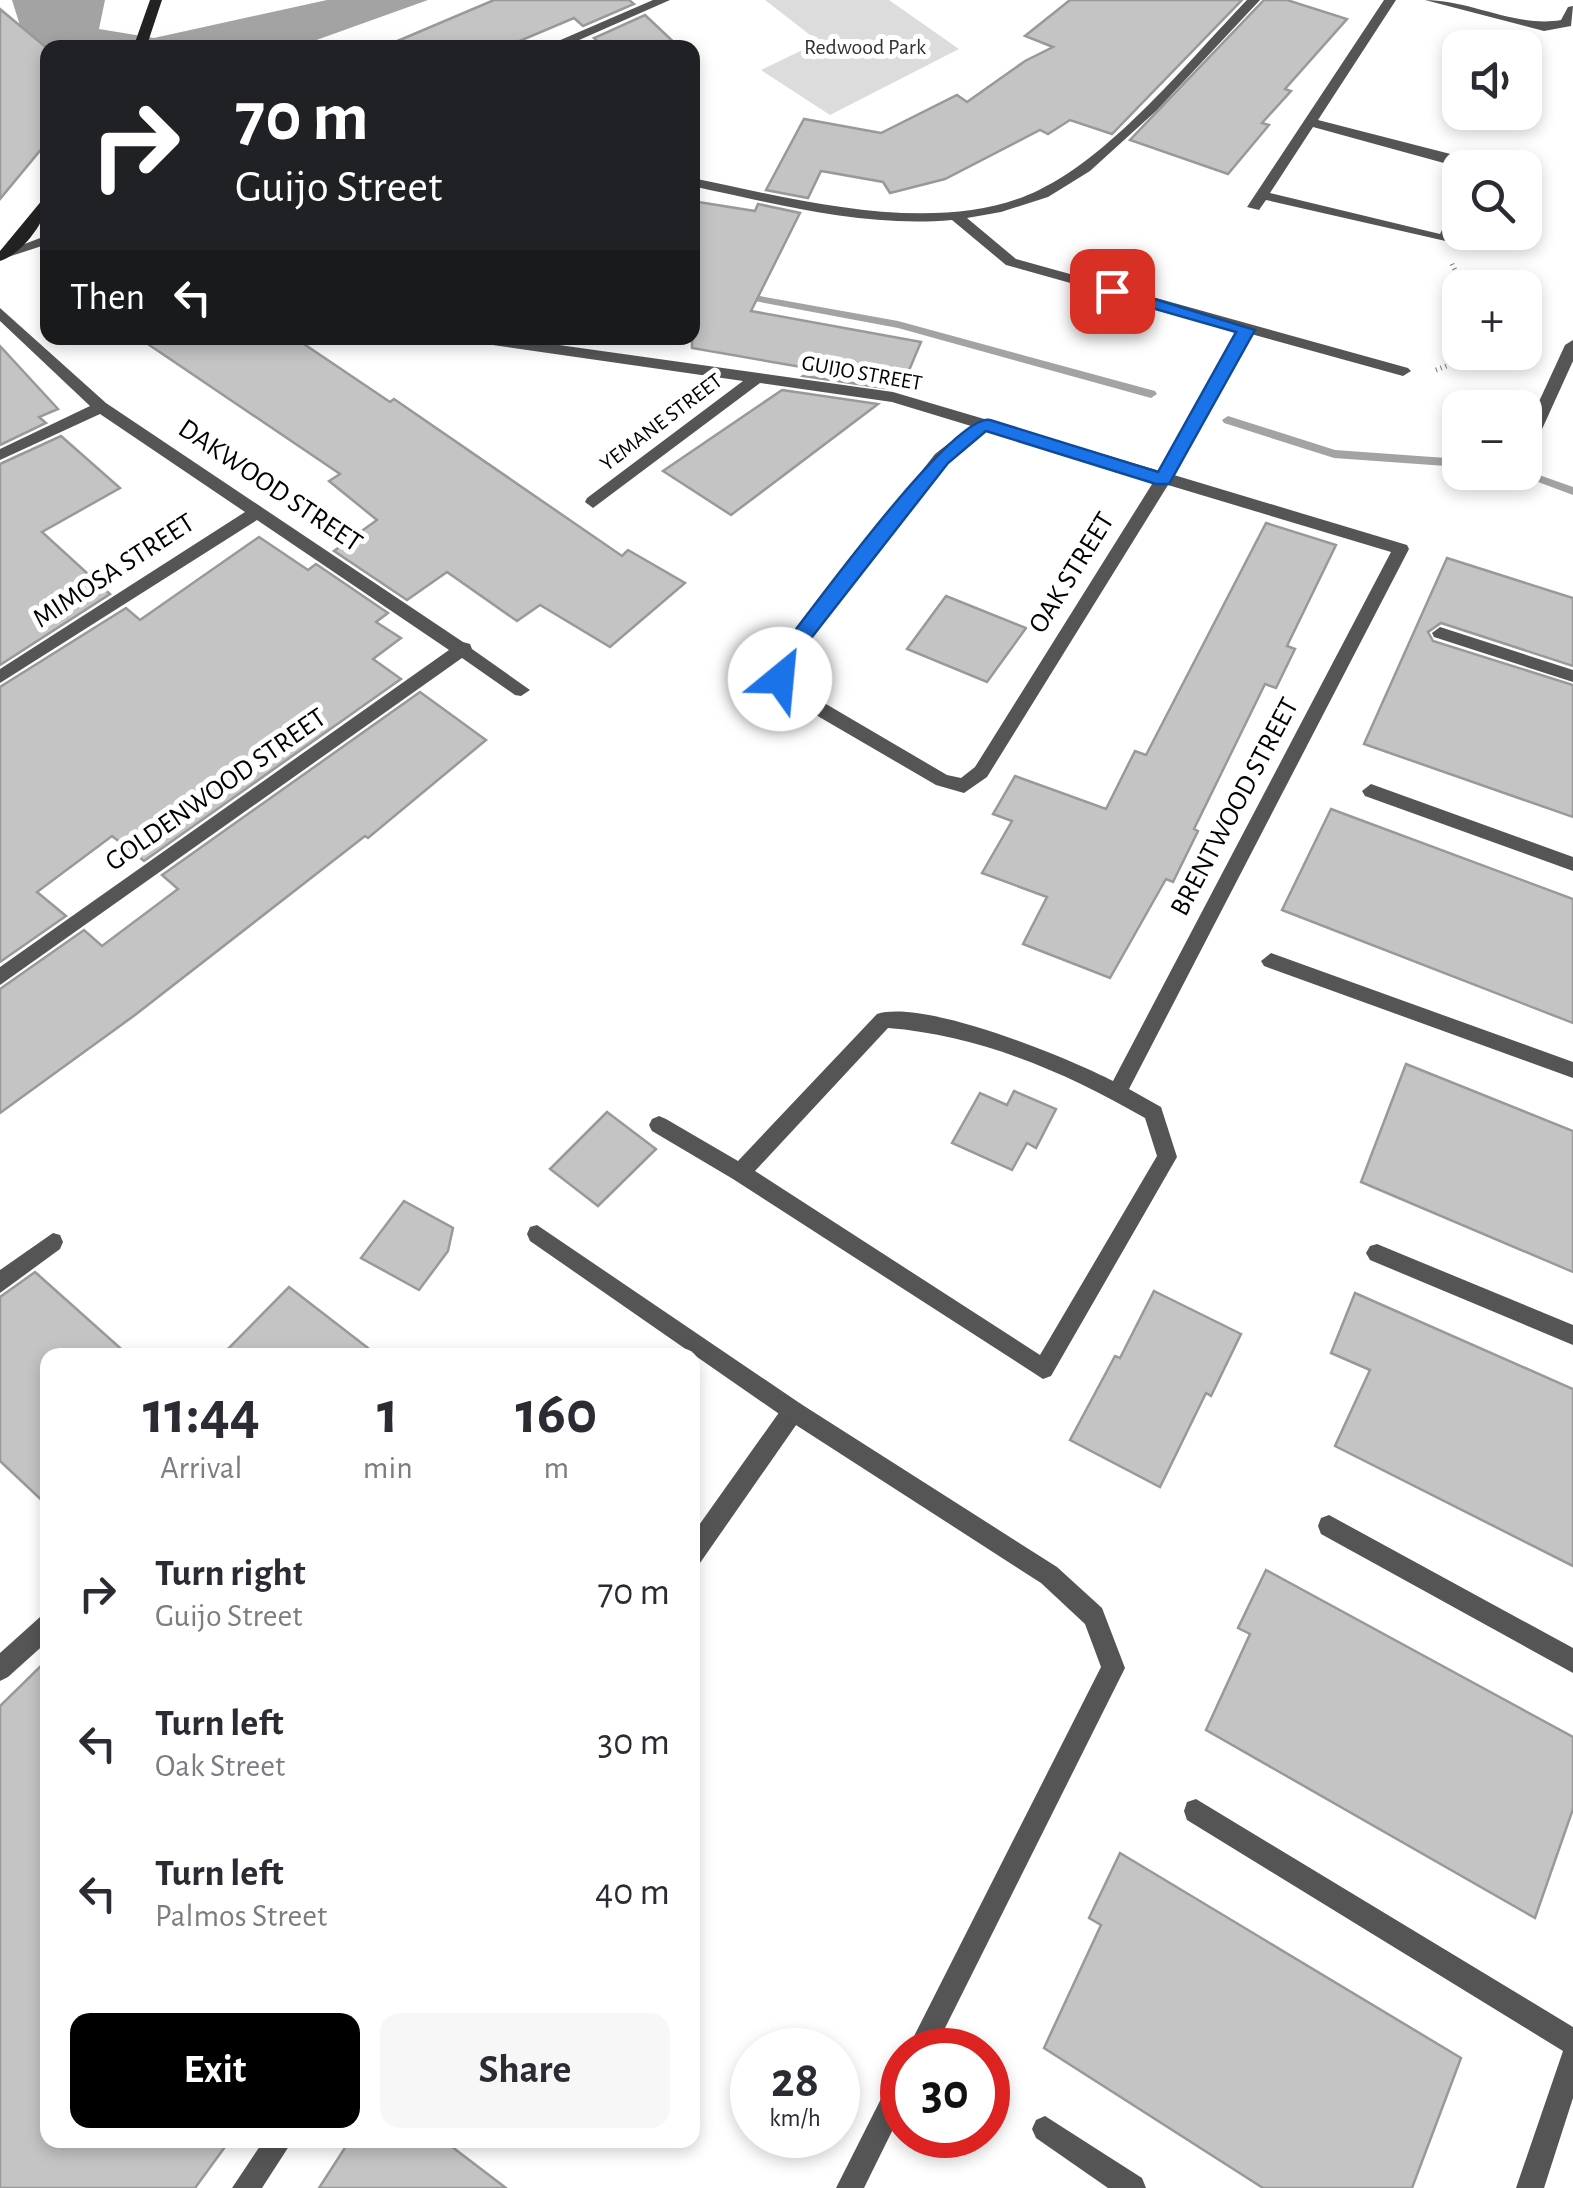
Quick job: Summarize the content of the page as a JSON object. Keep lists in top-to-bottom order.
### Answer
{
  "streets": {
    "street": [
      "GUIJO STREET",
      "YEMANE STREET",
      "DAKWOOD STREET",
      "MIMOSA STREET",
      "OAK STREET",
      "GOLDENWOOD STREET",
      "BRENTWOOD STREET"
    ]
  },
  "crossings": [
    ["GUIJO STREET", "YEMANE STREET"],
    ["GUIJO STREET", "OAK STREET"],
    ["GUIJO STREET", "BRENTWOOD STREET"],
    ["DAKWOOD STREET", "MIMOSA STREET"],
    ["DAKWOOD STREET", "GOLDENWOOD STREET"]
  ],
  "parks": ["Redwood Park"],
  "page": {
    "map_buttons": ["+", "−"],
    "turn": ["70 m", "Guijo Street"],
    "then": "Then",
    "eta": [
      "11:44",
      "Arrival",
      "1",
      "min",
      "160",
      "m"
    ],
    "list": [
      {
        "name": "Turn right",
        "note": "Guijo Street",
        "value": "70 m"
      },
      {
        "name": "Turn left",
        "note": "Oak Street",
        "value": "30 m"
      },
      {
        "name": "Turn left",
        "note": "Palmos Street",
        "value": "40 m"
      }
    ],
    "buttons": ["Exit", "Share"],
    "speed": "28 km/h",
    "limit": "30"
  }
}
